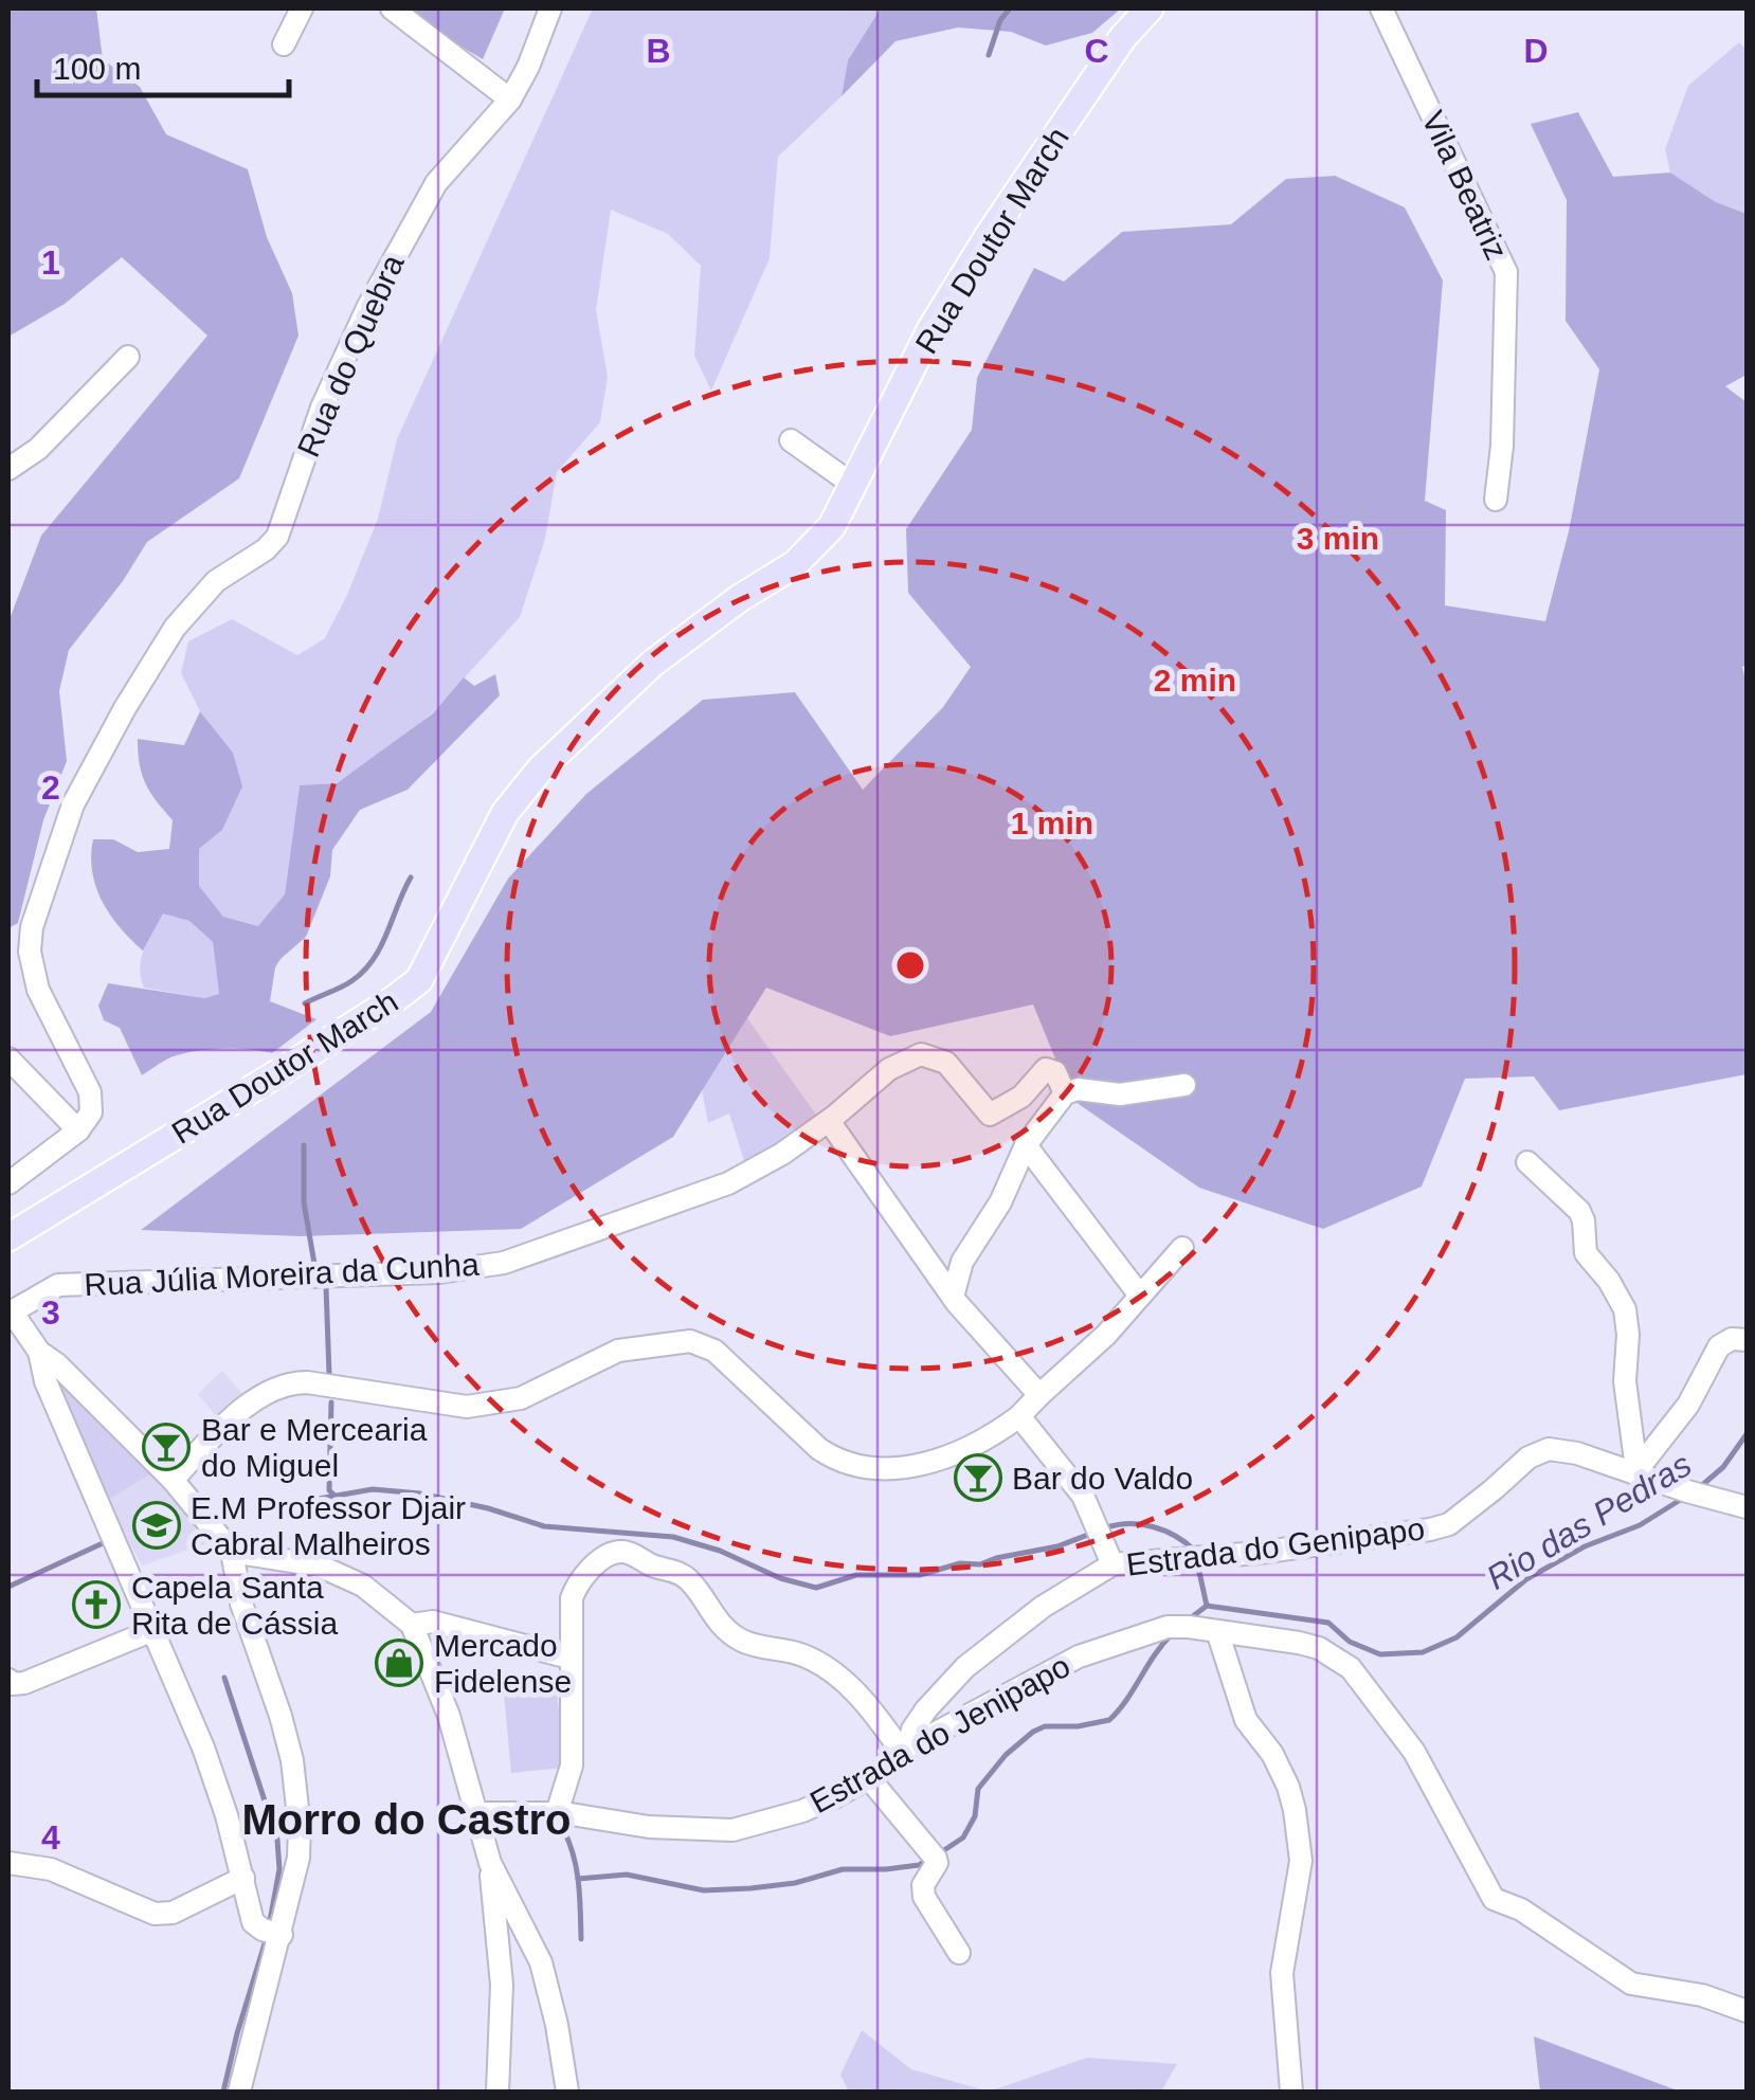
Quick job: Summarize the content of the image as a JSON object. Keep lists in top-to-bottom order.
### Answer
{
  "streets": {
    "main road": ["Rua Doutor March"],
    "street": [
      "Vila Beatriz",
      "Rua do Quebra",
      "Rua Júlia Moreira da Cunha",
      "Estrada do Genipapo",
      "Estrada do Jenipapo"
    ]
  },
  "crossings": [
    ["Estrada do Genipapo", "Estrada do Jenipapo"]
  ],
  "districts": ["Morro do Castro"],
  "water": ["Rio das Pedras"],
  "places": {
    "bar": ["Bar e Mercearia do Miguel", "Bar do Valdo"],
    "school or university": ["E.M Professor Djair Cabral Malheiros"],
    "church": ["Capela Santa Rita de Cássia"],
    "shop": ["Mercado Fidelense"]
  },
  "scale_bar": "100 m",
  "grid": {
    "columns": ["B", "C", "D"],
    "rows": [
      "1",
      "2",
      "3",
      "4"
    ]
  },
  "rings": ["3 min", "2 min", "1 min"]
}
